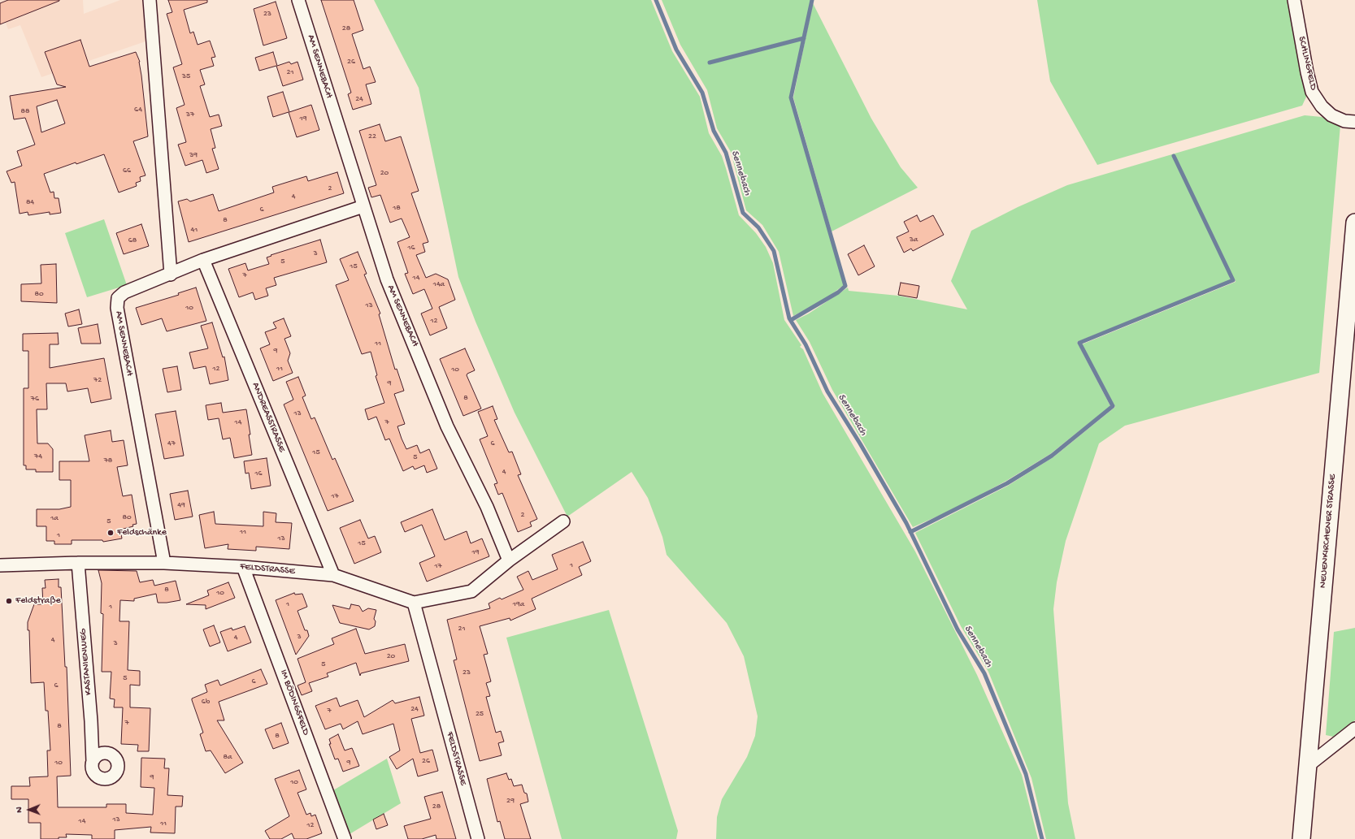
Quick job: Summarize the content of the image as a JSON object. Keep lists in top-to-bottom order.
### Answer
{
  "streets": {
    "street": [
      "SCHLINGFELD",
      "AM SENNEBACH",
      "ANDREASSTRASSE",
      "NEUENKIRCHENER STRASSE",
      "FELDSTRASSE",
      "KASTANIENWEG",
      "IM BÖDINGSFELD"
    ]
  },
  "crossings": [
    ["AM SENNEBACH", "FELDSTRASSE"],
    ["ANDREASSTRASSE", "FELDSTRASSE"],
    ["FELDSTRASSE", "KASTANIENWEG"],
    ["FELDSTRASSE", "IM BÖDINGSFELD"]
  ],
  "water": ["Sennebach"],
  "places": ["Feldschänke", "Feldstraße"],
  "house_numbers": [
    "23",
    "28",
    "26",
    "21",
    "35",
    "24",
    "64",
    "88",
    "37",
    "19",
    "22",
    "39",
    "66",
    "20",
    "2",
    "4",
    "84",
    "18",
    "6",
    "8",
    "41",
    "3a",
    "68",
    "16",
    "3",
    "5",
    "15",
    "7",
    "14",
    "14a",
    "80",
    "13",
    "10",
    "12",
    "11",
    "9",
    "12",
    "11",
    "10",
    "72",
    "9",
    "8",
    "76",
    "13",
    "14",
    "7",
    "47",
    "6",
    "15",
    "74",
    "5",
    "78",
    "4",
    "16",
    "17",
    "49",
    "2",
    "80",
    "1a",
    "5",
    "11",
    "1",
    "13",
    "15",
    "19",
    "1",
    "17",
    "8",
    "10",
    "1",
    "19a",
    "1",
    "21",
    "3",
    "4",
    "4",
    "3",
    "20",
    "5",
    "23",
    "5",
    "6",
    "6",
    "6b",
    "24",
    "7",
    "25",
    "7",
    "8",
    "8",
    "8a",
    "26",
    "10",
    "9",
    "9",
    "10",
    "29",
    "28",
    "13",
    "14",
    "11",
    "12"
  ],
  "north": "left"
}
